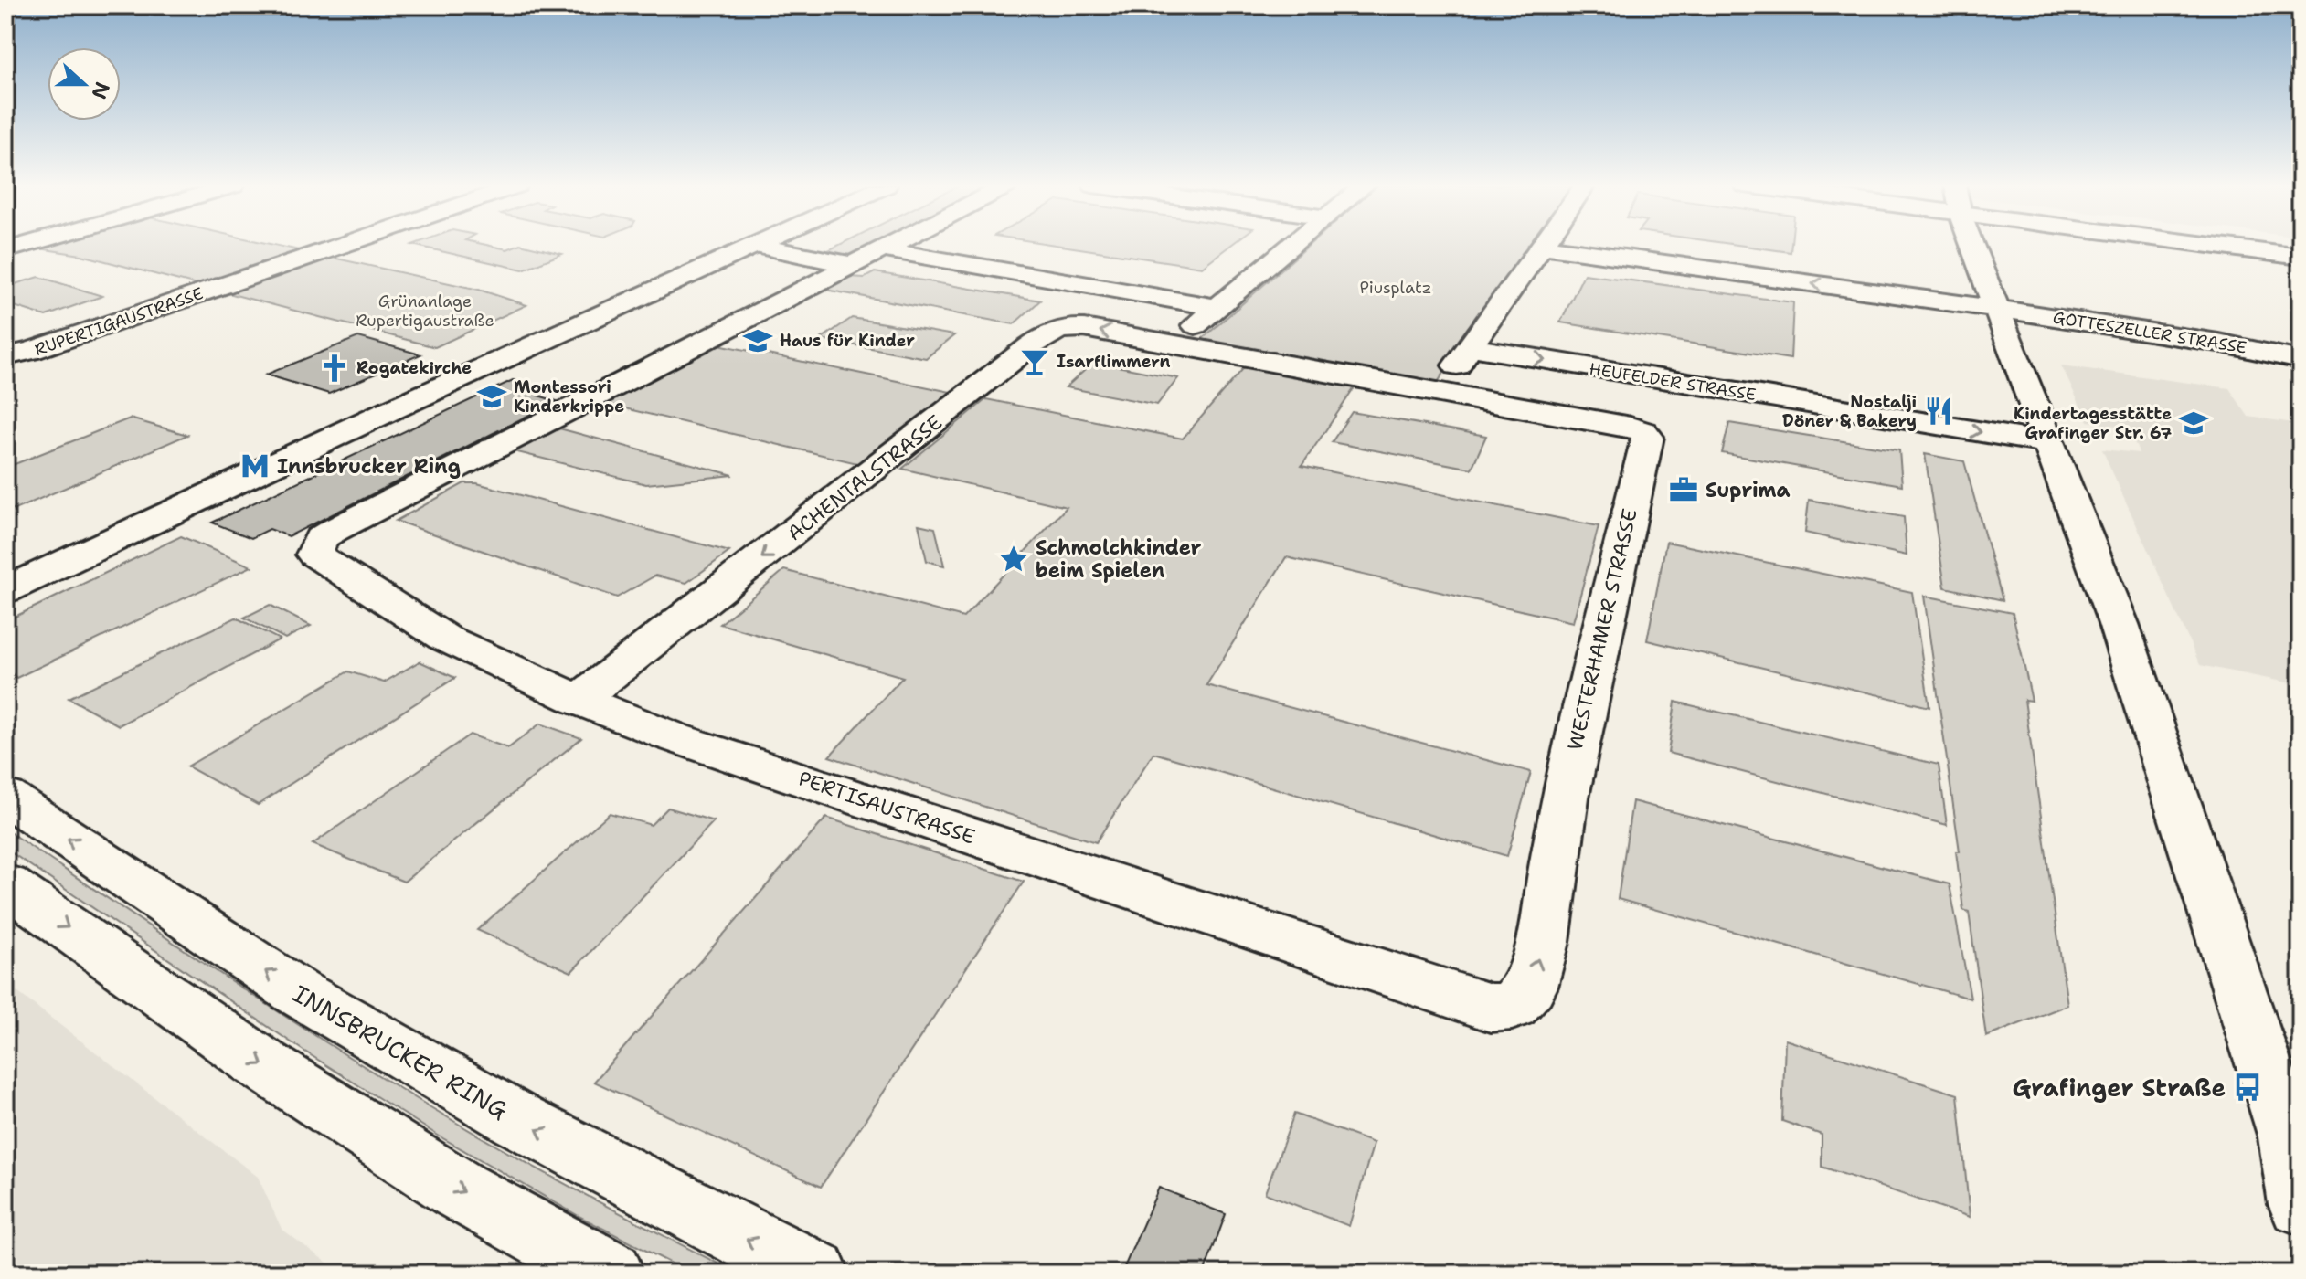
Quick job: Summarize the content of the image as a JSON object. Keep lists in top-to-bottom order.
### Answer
{
  "streets": {
    "street": [
      "RUPERTIGAUSTRASSE",
      "GOTTESZELLER STRASSE",
      "HEUFELDER STRASSE",
      "ACHENTALSTRASSE",
      "WESTERHAMER STRASSE",
      "PERTISAUSTRASSE",
      "INNSBRUCKER RING"
    ]
  },
  "crossings": [
    ["ACHENTALSTRASSE", "PERTISAUSTRASSE"],
    ["WESTERHAMER STRASSE", "PERTISAUSTRASSE"]
  ],
  "one_way": ["GOTTESZELLER STRASSE", "HEUFELDER STRASSE"],
  "parks": ["Piusplatz", "Grünanlage Rupertigaustraße"],
  "places": {
    "school or university": ["Haus für Kinder", "Montessori Kinderkrippe", "Kindertagesstätte Grafinger Str. 67"],
    "bar": ["Isarflimmern"],
    "church": ["Rogatekirche"],
    "restaurant": ["Nostalji Döner & Bakery"],
    "metro station": ["Innsbrucker Ring"],
    "office": ["Suprima"],
    "place": ["Schmolchkinder beim Spielen"],
    "bus stop": ["Grafinger Straße"]
  },
  "north": "right"
}
